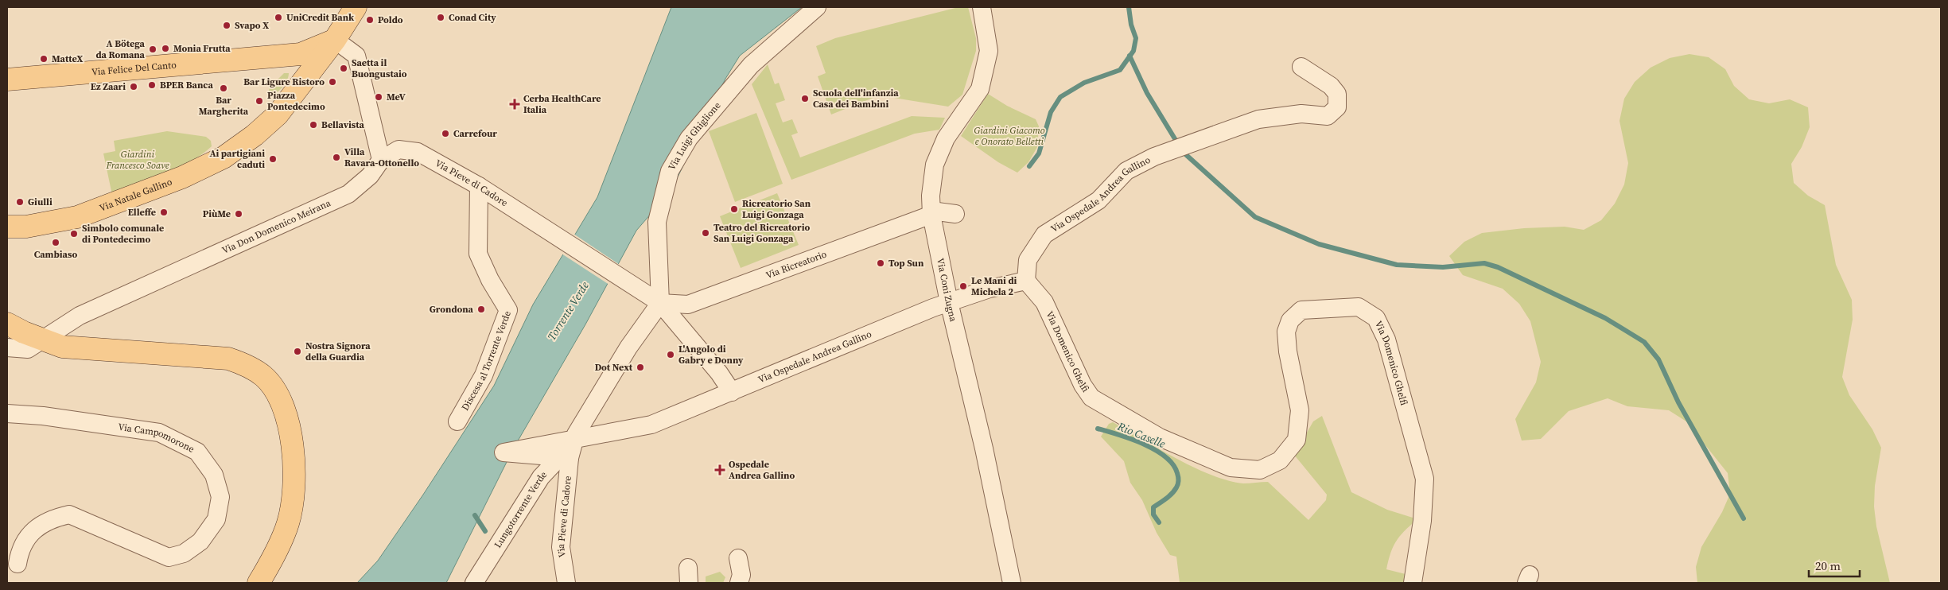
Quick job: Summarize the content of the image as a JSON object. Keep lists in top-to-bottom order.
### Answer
{
  "streets": {
    "main road": ["Via Felice Del Canto", "Via Natale Gallino"],
    "street": [
      "Via Luigi Ghiglione",
      "Via Pieve di Cadore",
      "Via Ospedale Andrea Gallino",
      "Via Don Domenico Meirana",
      "Via Ricreatorio",
      "Via Coni Zugna",
      "Via Domenico Ghelfi",
      "Discesa al Torrente Verde",
      "Via Campomorone",
      "Lungotorrente Verde"
    ]
  },
  "crossings": [
    ["Via Felice Del Canto", "Via Natale Gallino"],
    ["Via Luigi Ghiglione", "Via Pieve di Cadore"],
    ["Via Luigi Ghiglione", "Via Ricreatorio"],
    ["Via Pieve di Cadore", "Via Ospedale Andrea Gallino"],
    ["Via Pieve di Cadore", "Via Don Domenico Meirana"],
    ["Via Pieve di Cadore", "Via Ricreatorio"],
    ["Via Pieve di Cadore", "Discesa al Torrente Verde"],
    ["Via Pieve di Cadore", "Lungotorrente Verde"],
    ["Via Ospedale Andrea Gallino", "Via Coni Zugna"],
    ["Via Ospedale Andrea Gallino", "Via Domenico Ghelfi"],
    ["Via Ospedale Andrea Gallino", "Lungotorrente Verde"],
    ["Via Ricreatorio", "Via Coni Zugna"]
  ],
  "water": ["Torrente Verde", "Rio Caselle"],
  "parks": ["Giardini Giacomo e Onorato Belletti", "Giardini Francesco Soave"],
  "places": {
    "other": [
      "UniCredit Bank",
      "Conad City",
      "Poldo",
      "Svapo X",
      "Monia Frutta",
      "A Bötega da Romana",
      "MatteX",
      "Saetta il Buongustaio",
      "Bar Ligure Ristoro",
      "BPER Banca",
      "Ez Zaari",
      "Bar Margherita",
      "MeV",
      "Scuola dell'infanzia Casa dei Bambini",
      "Piazza Pontedecimo",
      "Bellavista",
      "Carrefour",
      "Villa Ravara-Ottonello",
      "Ai partigiani caduti",
      "Giulli",
      "Ricreatorio San Luigi Gonzaga",
      "Elleffe",
      "PiùMe",
      "Teatro del Ricreatorio San Luigi Gonzaga",
      "Simbolo comunale di Pontedecimo",
      "Cambiaso",
      "Top Sun",
      "Le Mani di Michela 2",
      "Grondona",
      "Nostra Signora della Guardia",
      "L'Angolo di Gabry e Donny",
      "Dot Next"
    ],
    "health": ["Cerba HealthCare Italia", "Ospedale Andrea Gallino"]
  },
  "scale_bar": "20 m"
}
